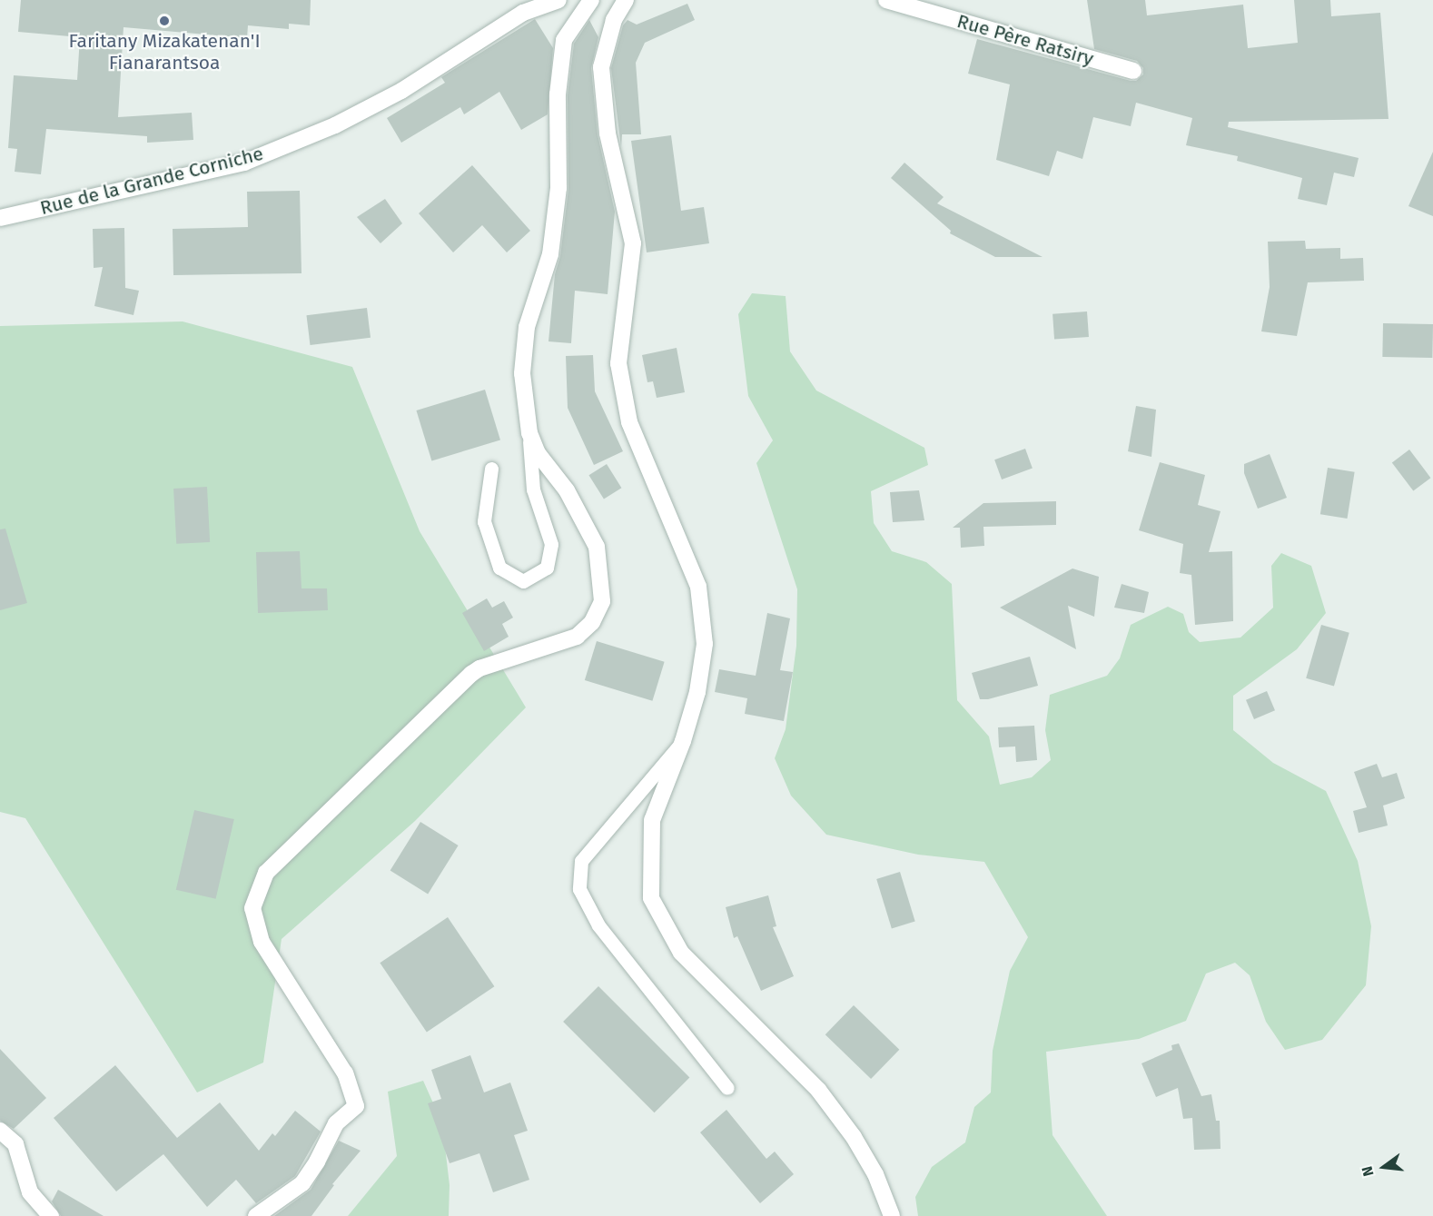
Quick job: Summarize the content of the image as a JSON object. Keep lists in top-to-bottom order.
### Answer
{
  "streets": {
    "street": ["Rue Père Ratsiry", "Rue de la Grande Corniche"]
  },
  "places": ["Faritany Mizakatenan'I Fianarantsoa"],
  "north": "left"
}
